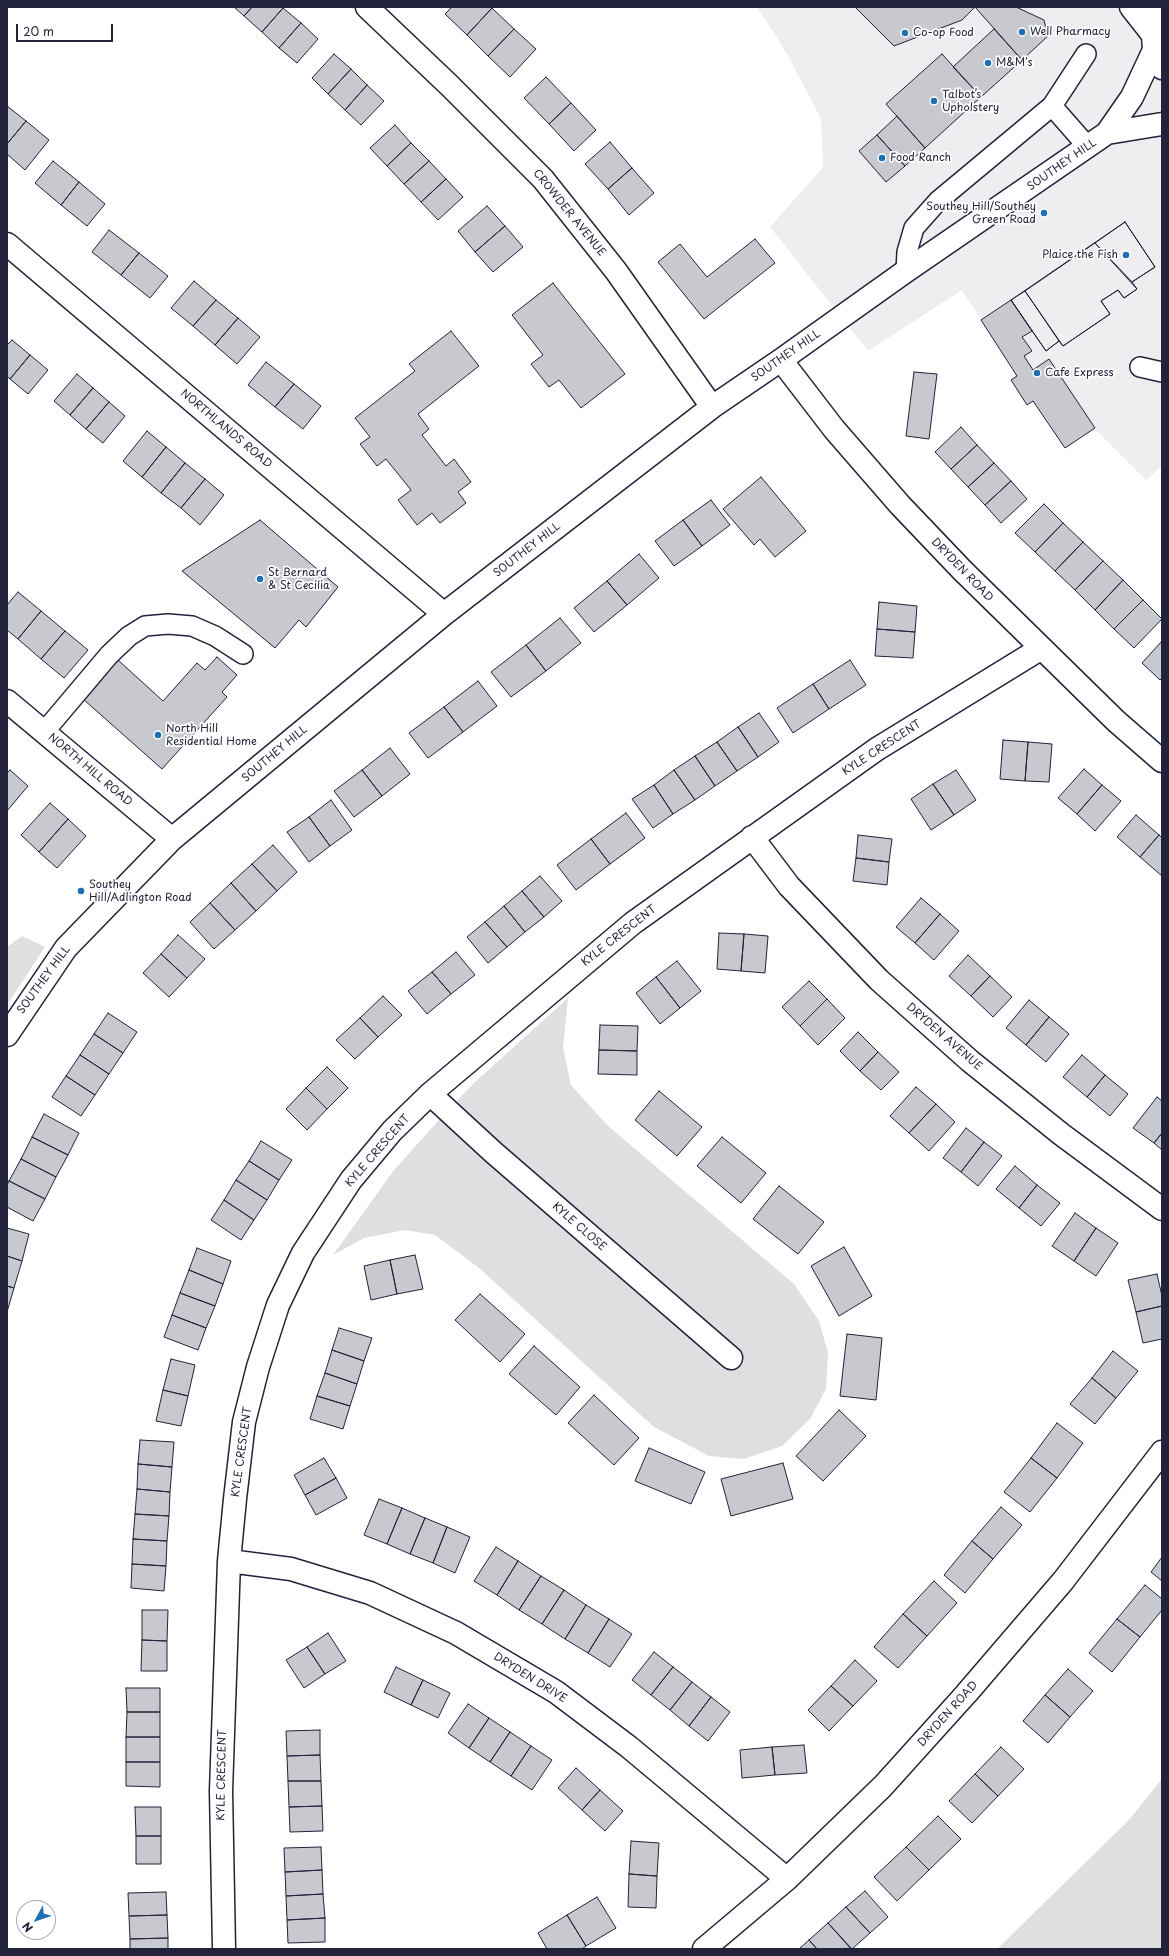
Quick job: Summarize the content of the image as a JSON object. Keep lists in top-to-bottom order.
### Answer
{
  "streets": {
    "street": [
      "SOUTHEY HILL",
      "CROWDER AVENUE",
      "NORTHLANDS ROAD",
      "DRYDEN ROAD",
      "KYLE CRESCENT",
      "NORTH HILL ROAD",
      "DRYDEN AVENUE",
      "KYLE CLOSE",
      "DRYDEN DRIVE"
    ]
  },
  "crossings": [
    ["SOUTHEY HILL", "CROWDER AVENUE"],
    ["SOUTHEY HILL", "NORTHLANDS ROAD"],
    ["SOUTHEY HILL", "DRYDEN ROAD"],
    ["SOUTHEY HILL", "NORTH HILL ROAD"],
    ["DRYDEN ROAD", "KYLE CRESCENT"],
    ["DRYDEN ROAD", "DRYDEN DRIVE"],
    ["KYLE CRESCENT", "DRYDEN AVENUE"],
    ["KYLE CRESCENT", "KYLE CLOSE"],
    ["KYLE CRESCENT", "DRYDEN DRIVE"]
  ],
  "places": [
    "Well Pharmacy",
    "Co-op Food",
    "M&M's",
    "Talbot’s Upholstery",
    "Food Ranch",
    "Southey Hill/Southey Green Road",
    "Plaice the Fish",
    "Cafe Express",
    "St Bernard & St Cecilia",
    "North Hill Residential Home",
    "Southey Hill/Adlington Road"
  ],
  "scale_bar": "20 m",
  "north": "bottom left"
}
